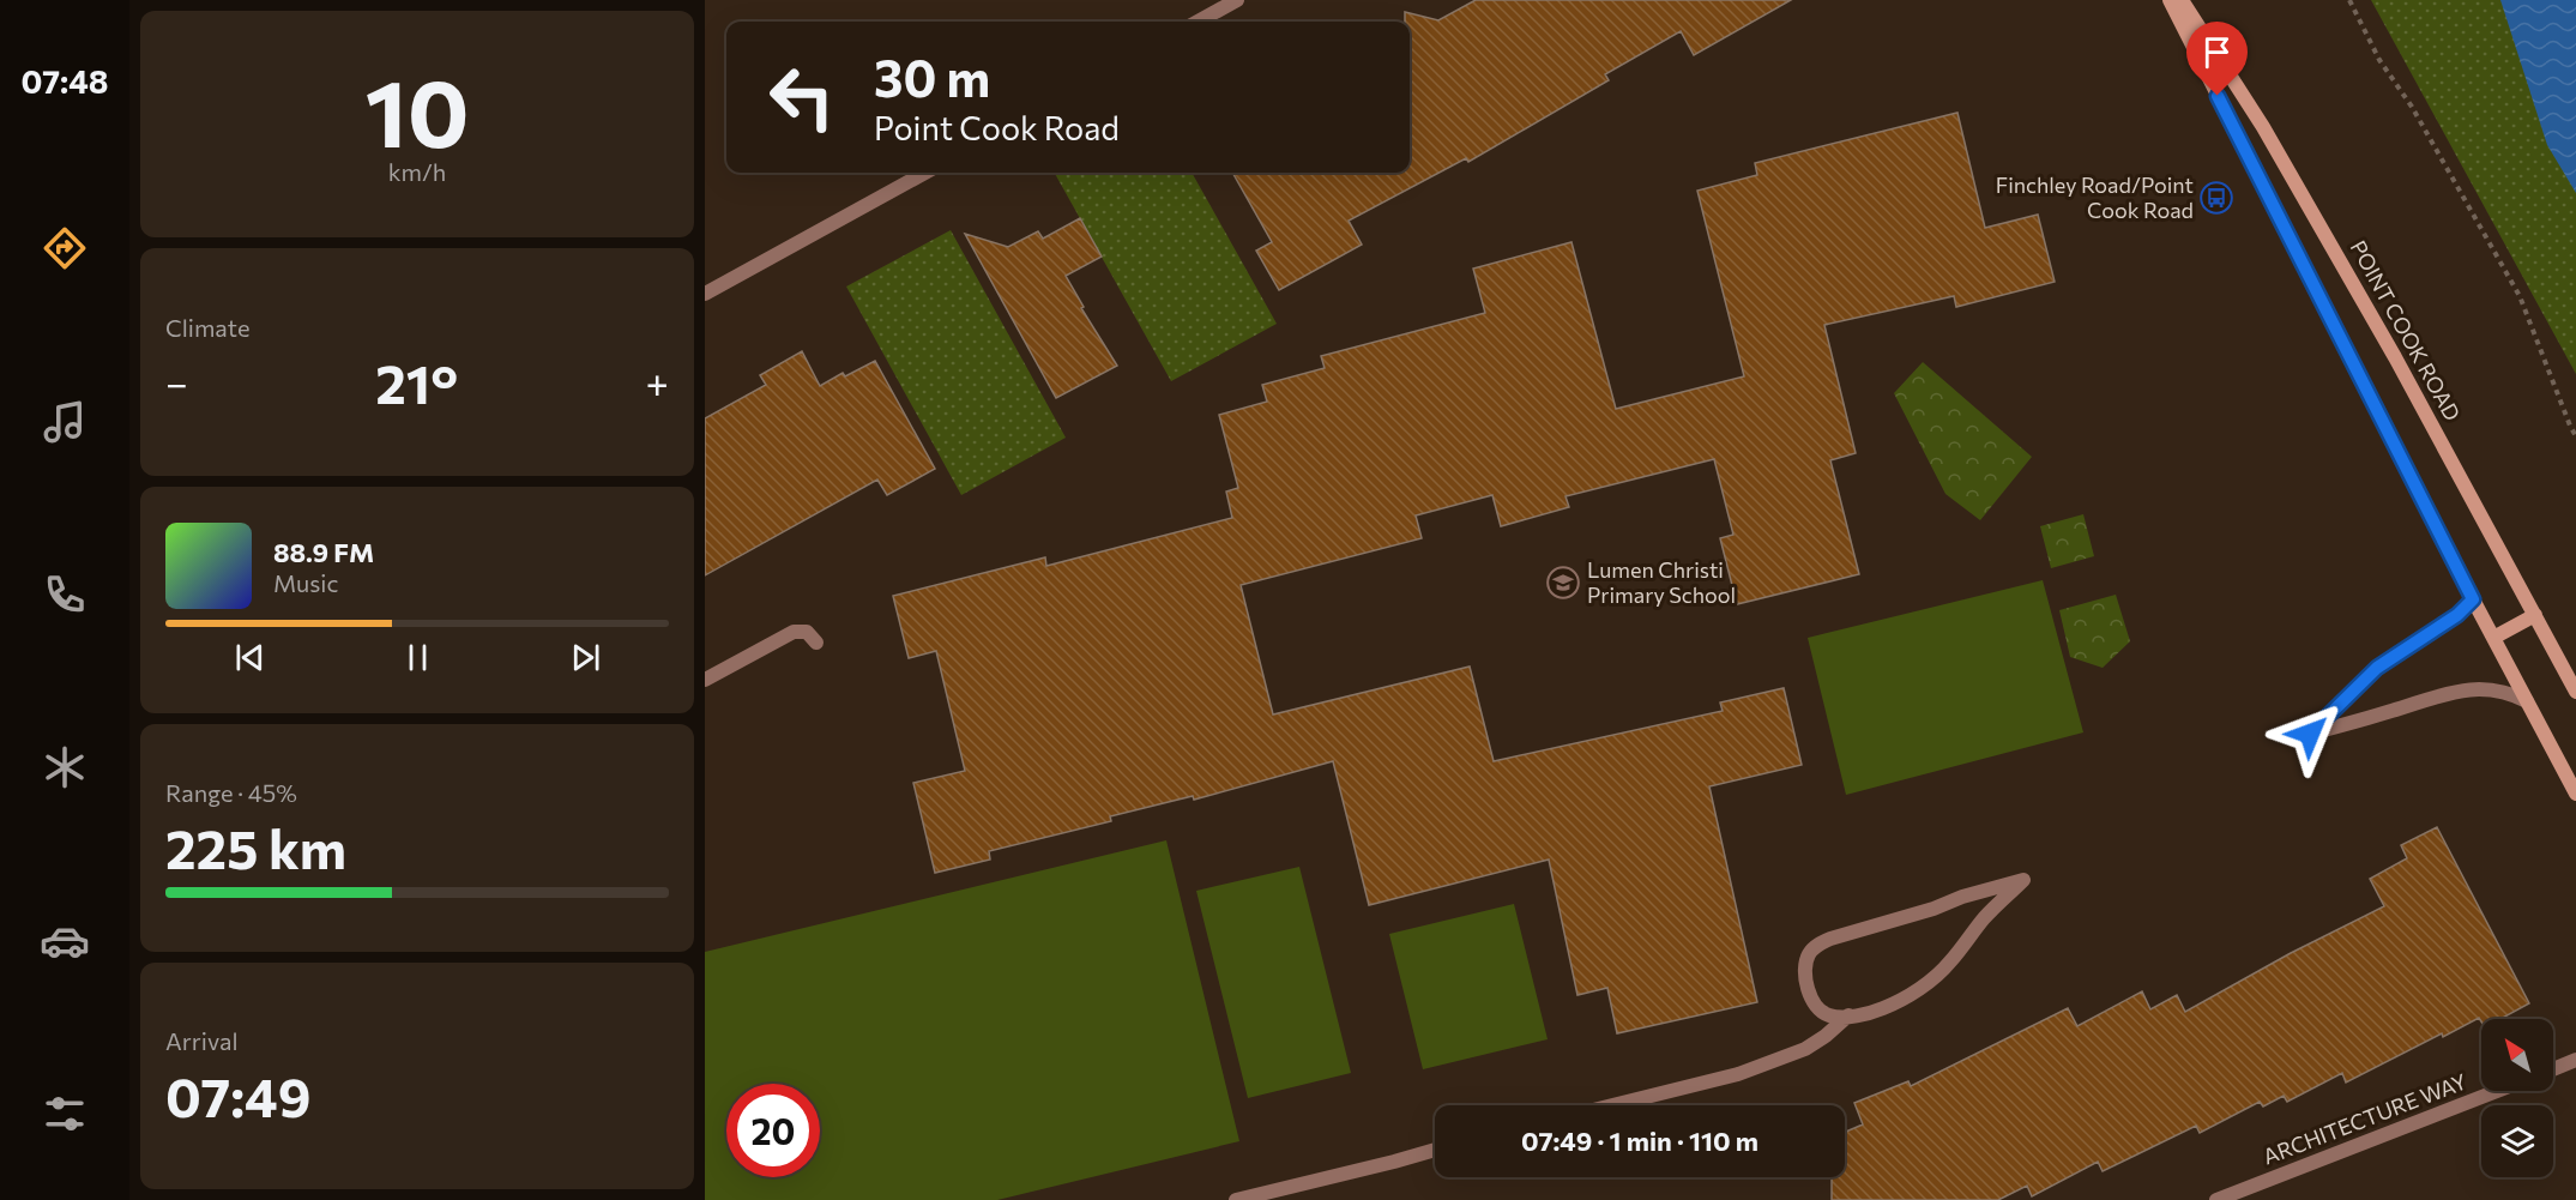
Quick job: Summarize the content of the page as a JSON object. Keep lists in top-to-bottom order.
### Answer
{
  "streets": {
    "main road": ["POINT COOK ROAD"],
    "street": ["ARCHITECTURE WAY"]
  },
  "places": {
    "bus stop": ["Finchley Road/Point Cook Road"],
    "school or university": ["Lumen Christi Primary School"]
  },
  "north": "top left",
  "page": {
    "tabs": "07:48",
    "tile": [
      ["10", "km/h"],
      "Climate",
      ["Range · 45%", "225 km"],
      ["Arrival", "07:49"]
    ],
    "turn": ["30 m", "Point Cook Road"],
    "heat": ["−", "21°", "+"],
    "song": ["88.9 FM", "Music"],
    "limit": "20",
    "trip": "07:49 · 1 min · 110 m"
  }
}
